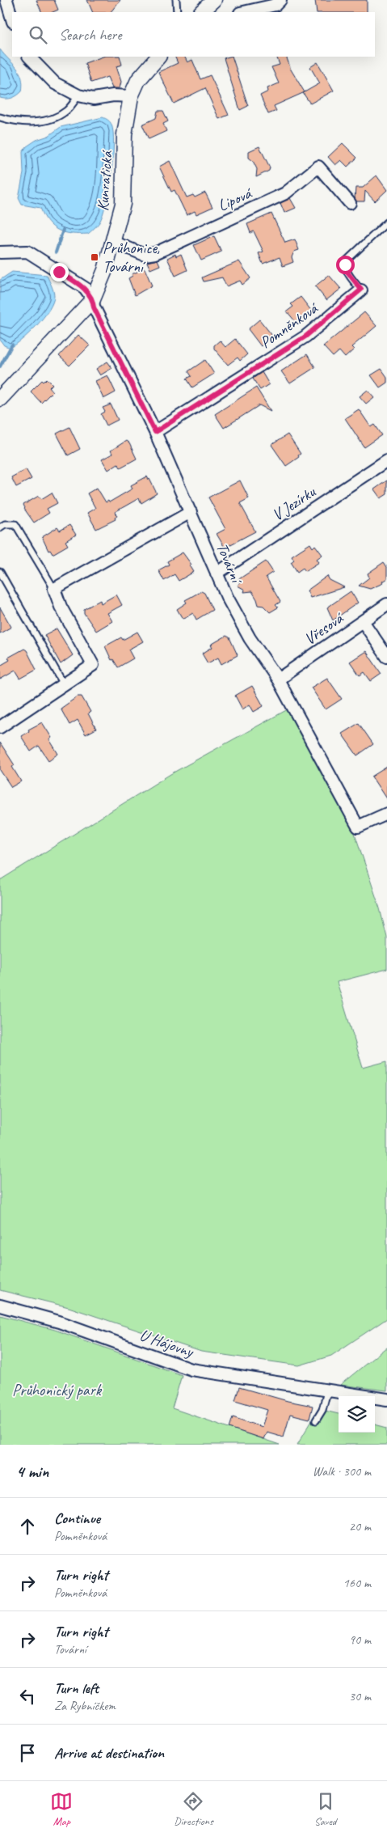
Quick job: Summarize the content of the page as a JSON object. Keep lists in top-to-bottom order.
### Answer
{
  "streets": {
    "street": [
      "Kunratická",
      "Lipová",
      "Pomněnková",
      "V Jezírku",
      "Tovární",
      "Vřesová",
      "U Hájovny"
    ]
  },
  "crossings": [
    ["Kunratická", "Lipová"],
    ["Kunratická", "Tovární"],
    ["Pomněnková", "Tovární"],
    ["V Jezírku", "Tovární"],
    ["Tovární", "Vřesová"]
  ],
  "parks": ["Průhonický park"],
  "places": {
    "transit": ["Průhonice, Tovární"]
  },
  "page": {
    "search": "Search here",
    "heading": ["4 min", "Walk · 300 m"],
    "list": [
      ["Continue", "Pomněnková", "20 m"],
      ["Turn right", "Pomněnková", "160 m"],
      ["Turn right", "Tovární", "90 m"],
      ["Turn left", "Za Rybníčkem", "30 m"],
      "Arrive at destination"
    ],
    "nav": ["Map", "Directions", "Saved"]
  }
}
